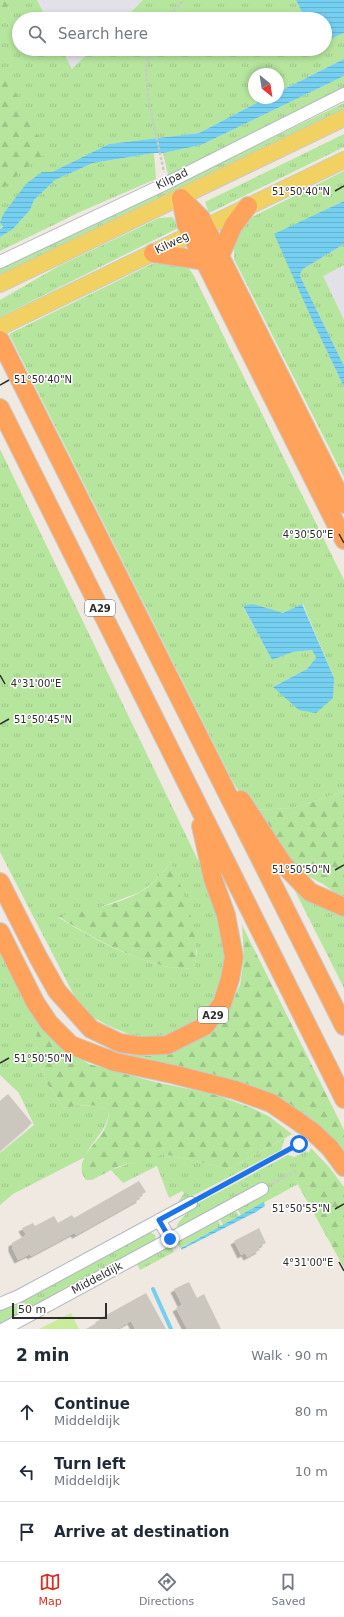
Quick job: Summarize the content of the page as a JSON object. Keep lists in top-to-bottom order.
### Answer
{
  "streets": {
    "highway": ["A29"],
    "main road": ["Kilweg"],
    "street": ["Kilpad", "Middeldijk"]
  },
  "scale_bar": "50 m",
  "north": "bottom right",
  "page": {
    "search": "Search here",
    "scale": "50 m",
    "heading": ["2 min", "Walk · 90 m"],
    "list": [
      ["Continue", "Middeldijk", "80 m"],
      ["Turn left", "Middeldijk", "10 m"],
      "Arrive at destination"
    ],
    "nav": ["Map", "Directions", "Saved"]
  },
  "coordinates": [
    "51°50'40\"N",
    "4°30'50\"E",
    "4°31'00\"E",
    "51°50'45\"N",
    "51°50'50\"N",
    "51°50'55\"N"
  ]
}
